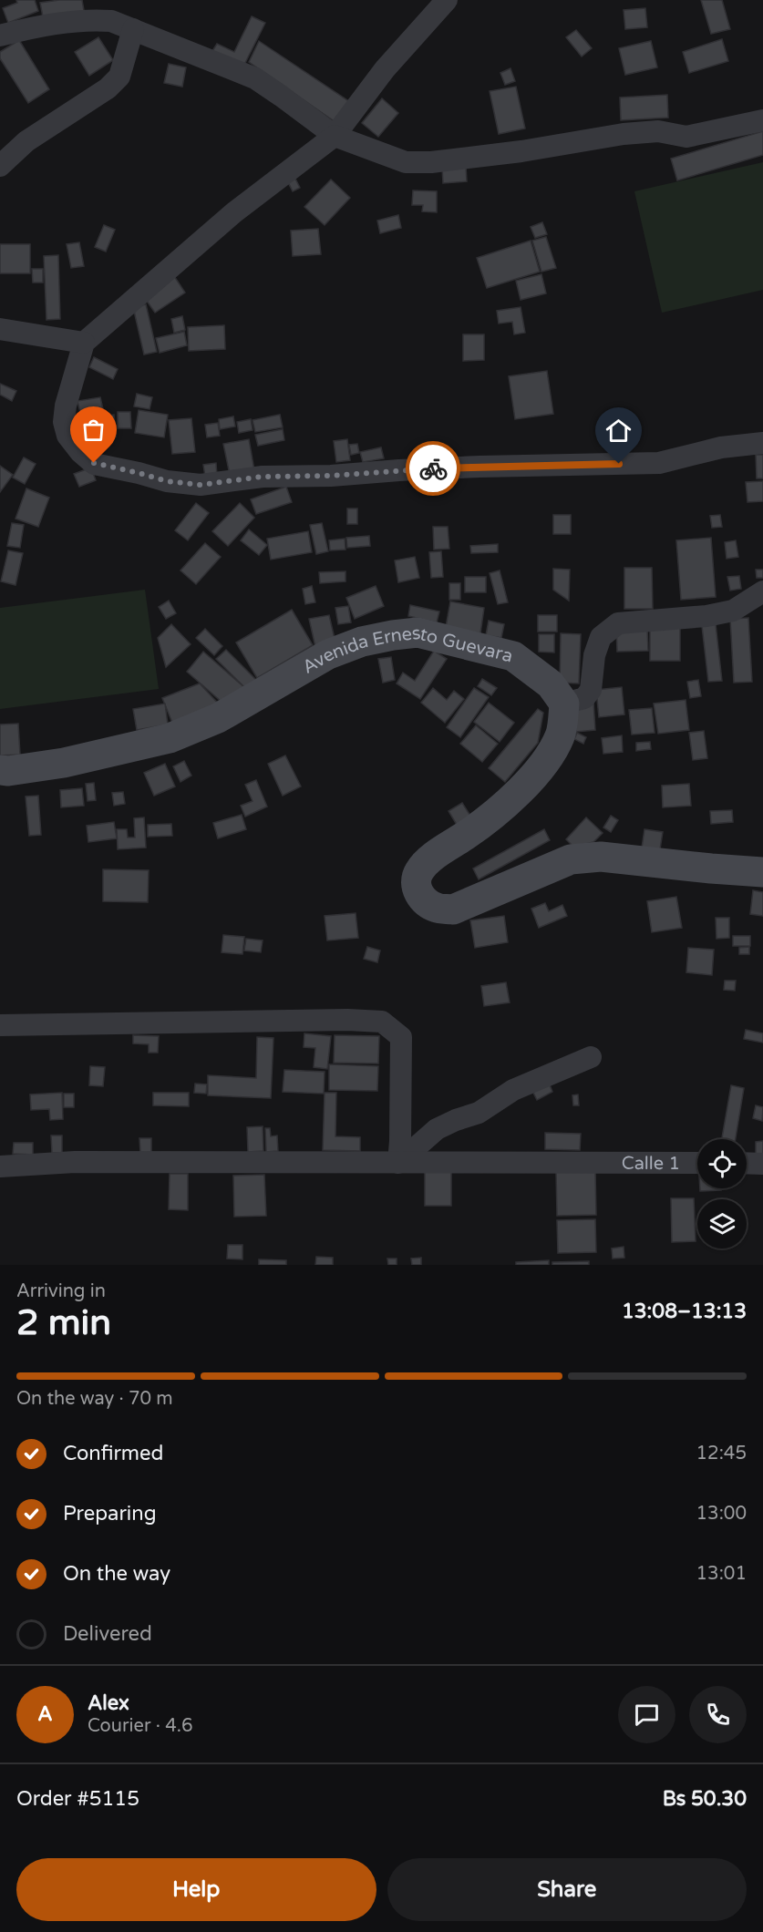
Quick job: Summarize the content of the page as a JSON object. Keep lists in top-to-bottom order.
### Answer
{
  "streets": {
    "main road": ["Avenida Ernesto Guevara"],
    "street": ["Calle 1"]
  },
  "page": {
    "heading": ["2 min", "Arriving in", "13:08–13:13"],
    "panel": [
      "Alex",
      "Courier · 4.6",
      "Order #5115",
      "Bs 50.30"
    ],
    "bar": "On the way · 70 m",
    "list": [
      ["Confirmed", "12:45"],
      ["Preparing", "13:00"],
      ["On the way", "13:01"],
      "Delivered"
    ],
    "round": "A",
    "buttons": ["Help", "Share"]
  }
}
